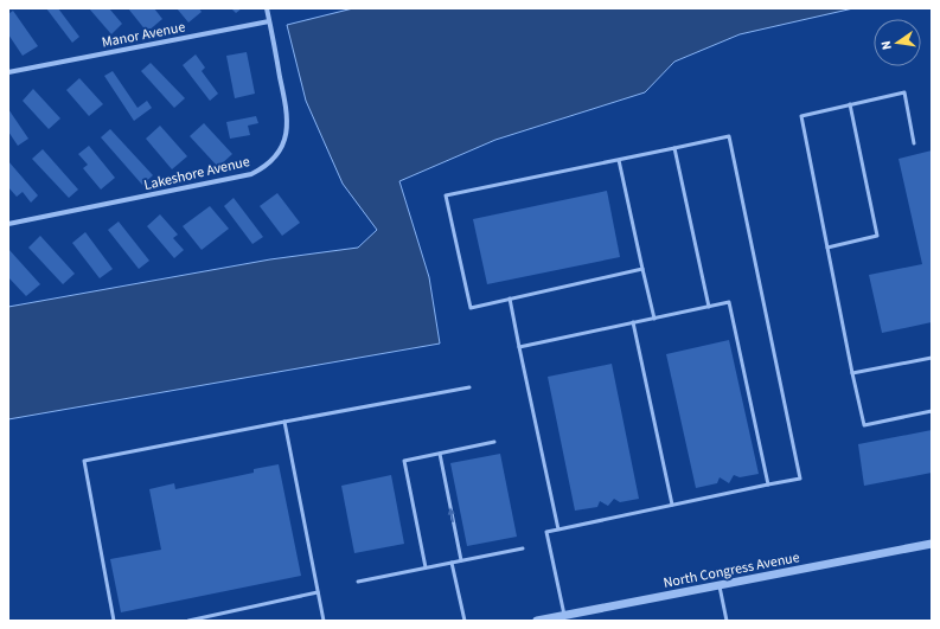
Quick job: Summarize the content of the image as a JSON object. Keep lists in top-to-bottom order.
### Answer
{
  "streets": {
    "street": ["Manor Avenue", "Lakeshore Avenue", "North Congress Avenue"]
  },
  "crossings": [
    ["Manor Avenue", "Lakeshore Avenue"]
  ],
  "north": "left"
}
